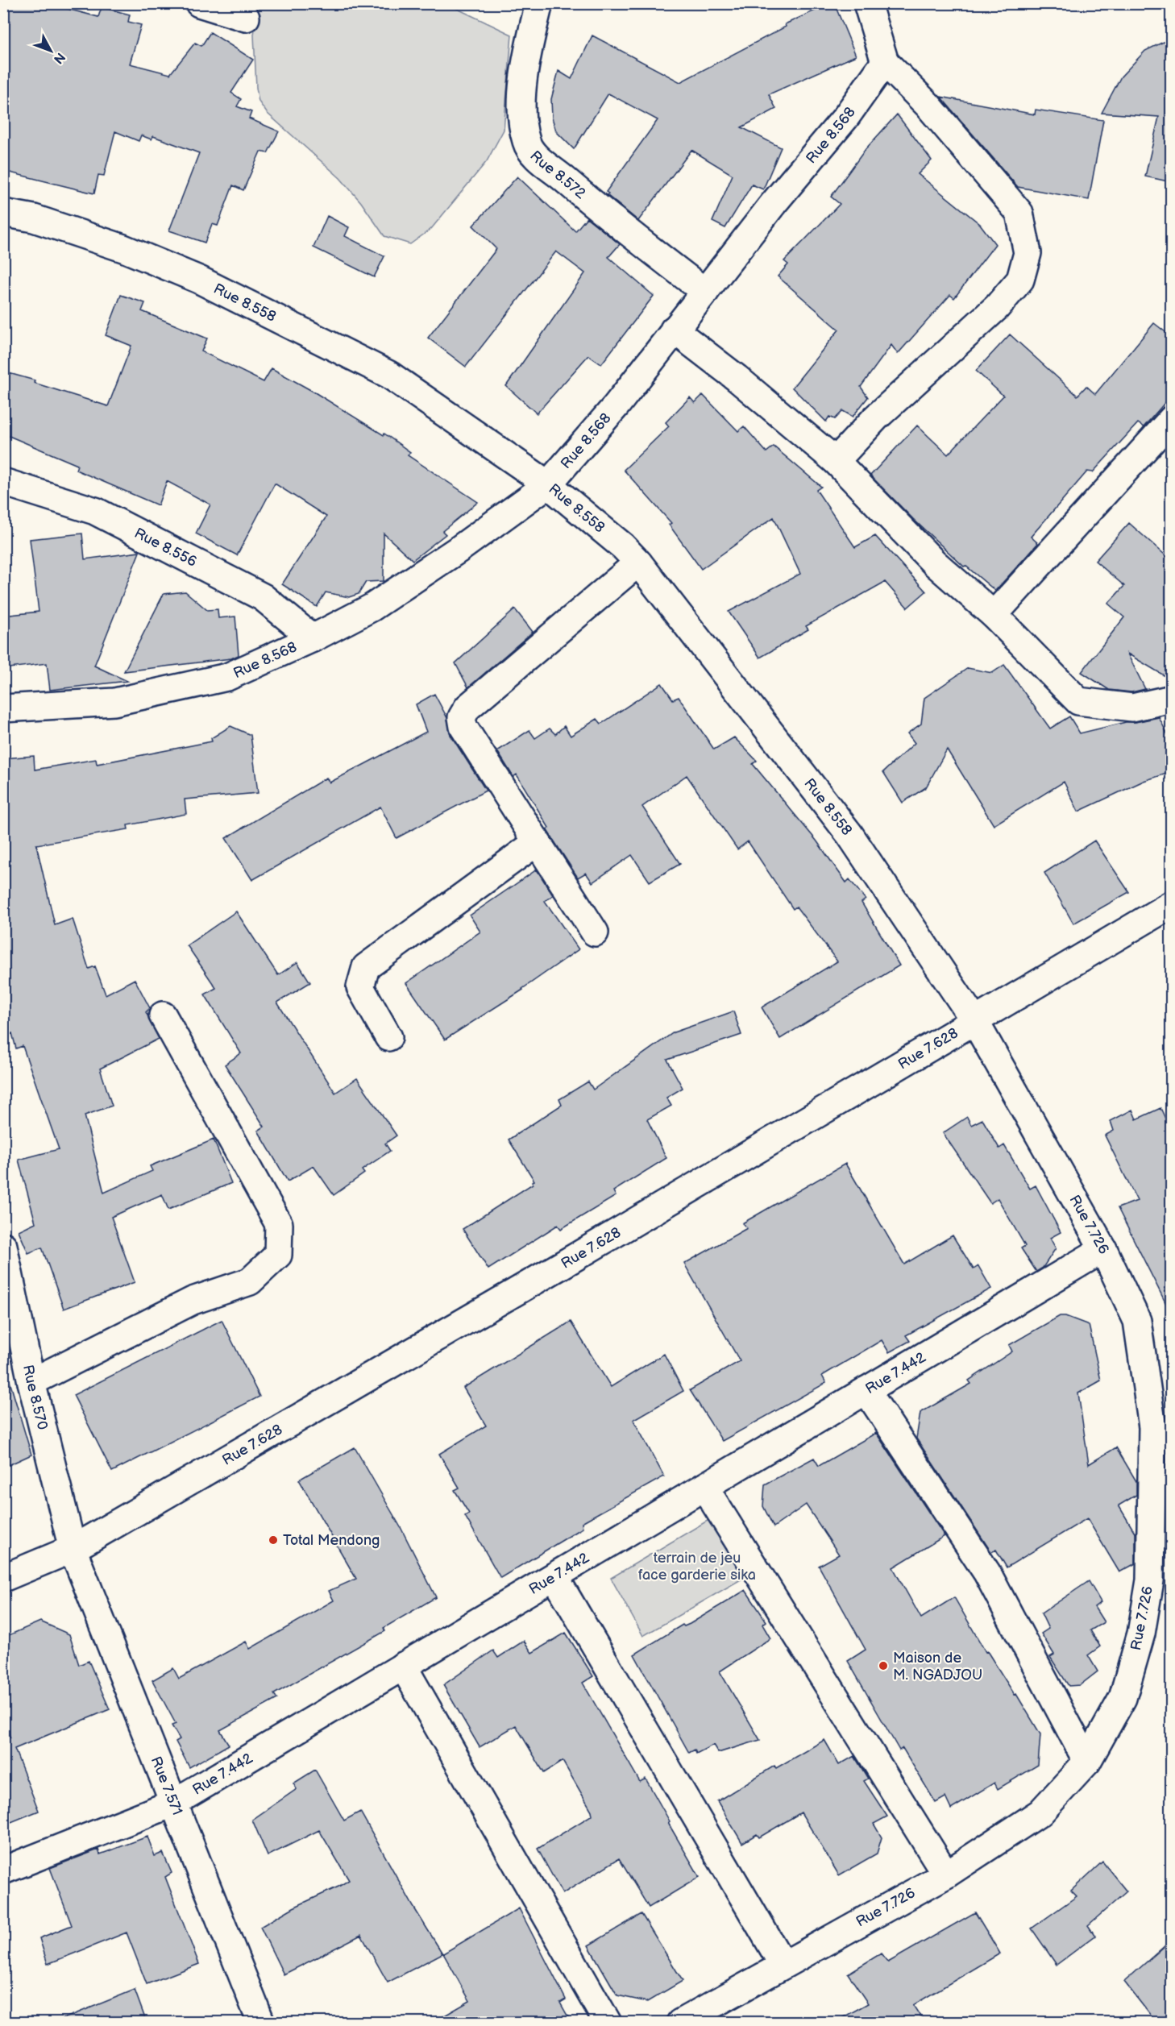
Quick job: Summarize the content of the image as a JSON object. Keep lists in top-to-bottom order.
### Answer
{
  "streets": {
    "street": [
      "Rue 8.568",
      "Rue 8.572",
      "Rue 8.558",
      "Rue 8.556",
      "Rue 7.628",
      "Rue 7.726",
      "Rue 7.442",
      "Rue 8.570",
      "Rue 7.571"
    ]
  },
  "crossings": [
    ["Rue 8.568", "Rue 8.572"],
    ["Rue 8.568", "Rue 8.558"],
    ["Rue 8.568", "Rue 8.556"],
    ["Rue 8.558", "Rue 7.628"],
    ["Rue 8.558", "Rue 7.726"],
    ["Rue 7.628", "Rue 7.726"],
    ["Rue 7.628", "Rue 8.570"],
    ["Rue 7.628", "Rue 7.571"],
    ["Rue 7.726", "Rue 7.442"],
    ["Rue 7.442", "Rue 7.571"],
    ["Rue 8.570", "Rue 7.571"]
  ],
  "parks": ["terrain de jeu face garderie sika"],
  "places": ["Total Mendong", "Maison de M. NGADJOU"],
  "north": "bottom right"
}
